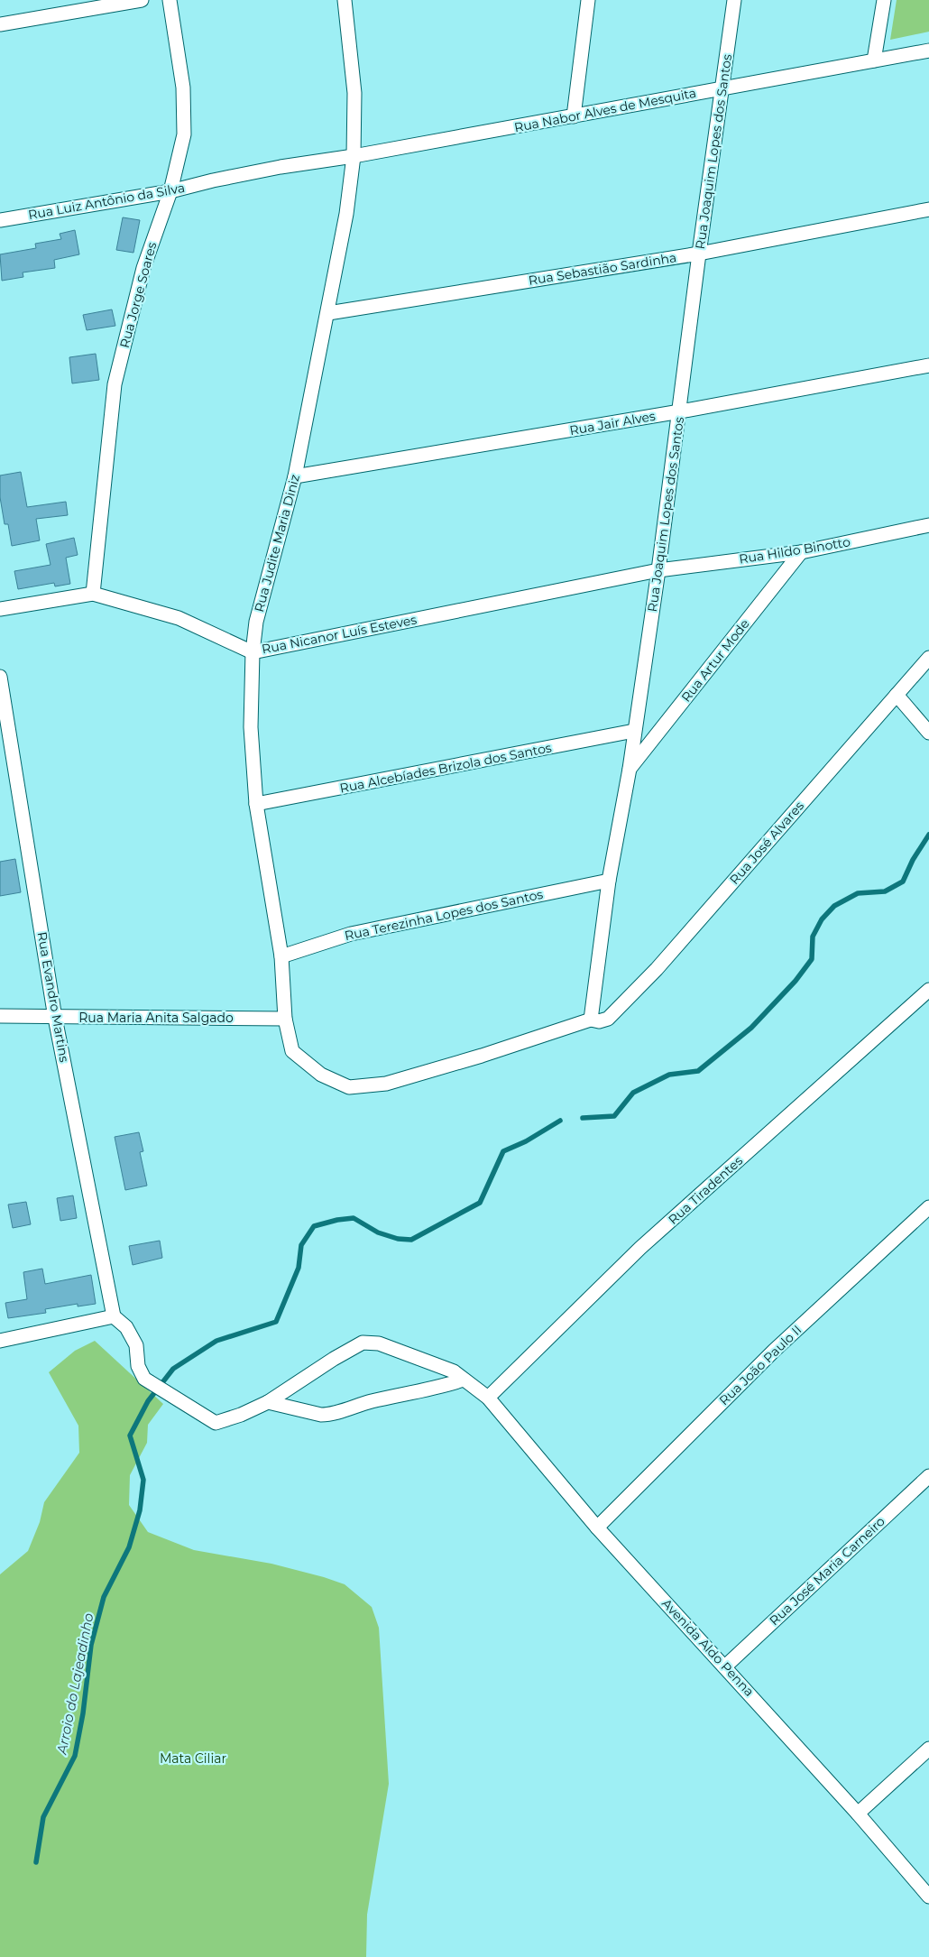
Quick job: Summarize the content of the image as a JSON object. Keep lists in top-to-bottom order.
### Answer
{
  "streets": {
    "street": [
      "Rua Nabor Alves de Mesquita",
      "Rua Joaquim Lopes dos Santos",
      "Rua Luiz Antônio da Silva",
      "Rua Sebastião Sardinha",
      "Rua Jorge Soares",
      "Rua Jair Alves",
      "Rua Judite Maria Diniz",
      "Rua Hildo Binotto",
      "Rua Nicanor Luís Esteves",
      "Rua Artur Mode",
      "Rua Alcebíades Brizola dos Santos",
      "Rua José Alvares",
      "Rua Terezinha Lopes dos Santos",
      "Rua Evandro Martins",
      "Rua Maria Anita Salgado",
      "Rua Tiradentes",
      "Rua João Paulo II",
      "Rua José Maria Carneiro",
      "Avenida Aldo Penna"
    ]
  },
  "crossings": [
    ["Rua Nabor Alves de Mesquita", "Rua Joaquim Lopes dos Santos"],
    ["Rua Nabor Alves de Mesquita", "Rua Luiz Antônio da Silva"],
    ["Rua Nabor Alves de Mesquita", "Rua Judite Maria Diniz"],
    ["Rua Joaquim Lopes dos Santos", "Rua Sebastião Sardinha"],
    ["Rua Joaquim Lopes dos Santos", "Rua Jair Alves"],
    ["Rua Joaquim Lopes dos Santos", "Rua Hildo Binotto"],
    ["Rua Joaquim Lopes dos Santos", "Rua Nicanor Luís Esteves"],
    ["Rua Joaquim Lopes dos Santos", "Rua Artur Mode"],
    ["Rua Joaquim Lopes dos Santos", "Rua Alcebíades Brizola dos Santos"],
    ["Rua Joaquim Lopes dos Santos", "Rua José Alvares"],
    ["Rua Joaquim Lopes dos Santos", "Rua Terezinha Lopes dos Santos"],
    ["Rua Luiz Antônio da Silva", "Rua Jorge Soares"],
    ["Rua Sebastião Sardinha", "Rua Judite Maria Diniz"],
    ["Rua Jorge Soares", "Rua Nicanor Luís Esteves"],
    ["Rua Jair Alves", "Rua Judite Maria Diniz"],
    ["Rua Judite Maria Diniz", "Rua Nicanor Luís Esteves"],
    ["Rua Judite Maria Diniz", "Rua Alcebíades Brizola dos Santos"],
    ["Rua Judite Maria Diniz", "Rua José Alvares"],
    ["Rua Judite Maria Diniz", "Rua Terezinha Lopes dos Santos"],
    ["Rua Judite Maria Diniz", "Rua Maria Anita Salgado"],
    ["Rua Hildo Binotto", "Rua Nicanor Luís Esteves"],
    ["Rua Hildo Binotto", "Rua Artur Mode"],
    ["Rua Evandro Martins", "Rua Maria Anita Salgado"],
    ["Rua Evandro Martins", "Avenida Aldo Penna"],
    ["Rua Tiradentes", "Avenida Aldo Penna"],
    ["Rua João Paulo II", "Avenida Aldo Penna"],
    ["Rua José Maria Carneiro", "Avenida Aldo Penna"]
  ],
  "water": ["Arroio do Lajeadinho"],
  "parks": ["Mata Ciliar"]
}
